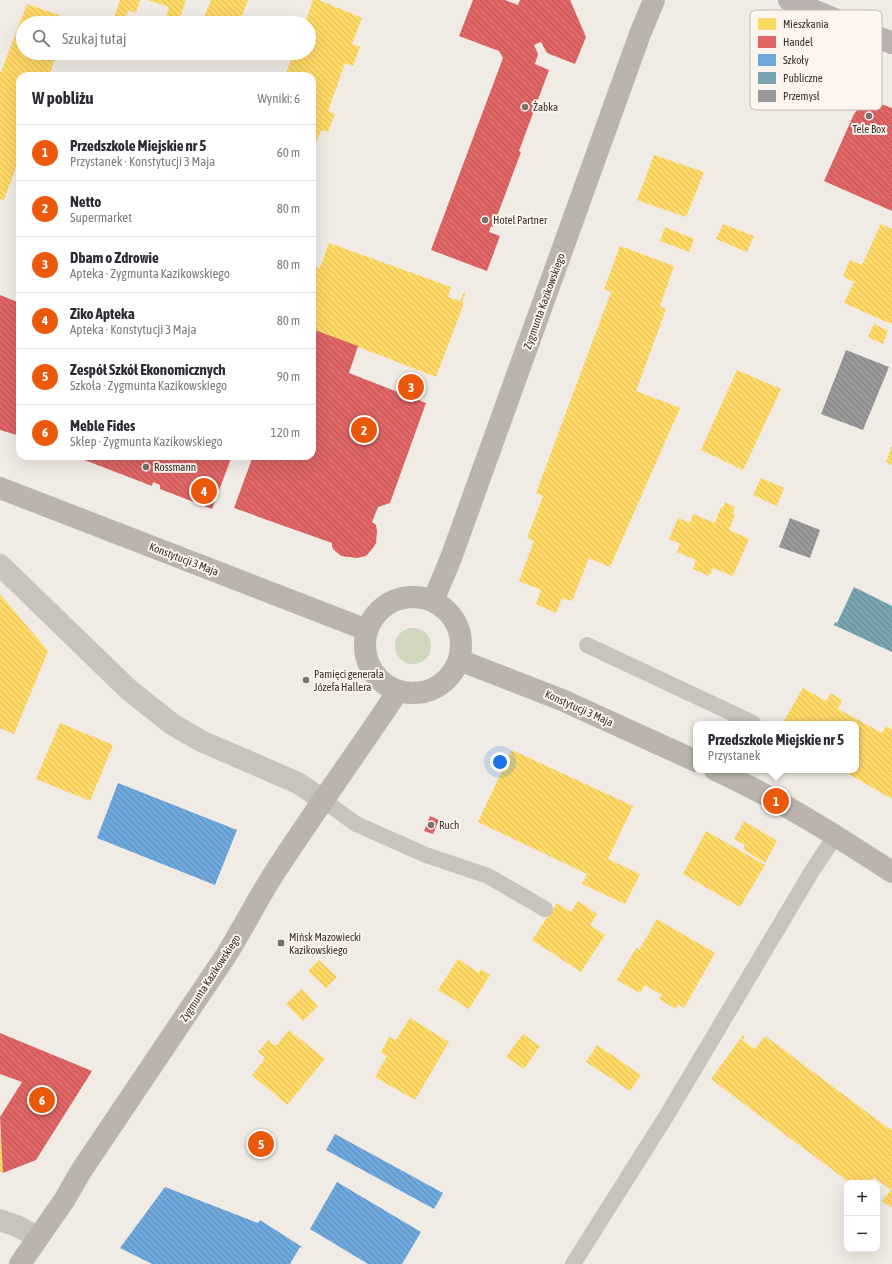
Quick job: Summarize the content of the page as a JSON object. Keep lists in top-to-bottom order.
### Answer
{
  "streets": {
    "street": ["Zygmunta Kazikowskiego", "Konstytucji 3 Maja"]
  },
  "crossings": [
    ["Zygmunta Kazikowskiego", "Konstytucji 3 Maja"]
  ],
  "places": {
    "other": [
      "Żabka",
      "Tele Box",
      "Hotel Partner",
      "Rossmann",
      "Pamięci generała Józefa Hallera",
      "Ruch"
    ],
    "transit": ["Mińsk Mazowiecki Kazikowskiego"]
  },
  "legend": [
    "Mieszkania",
    "Handel",
    "Szkoły",
    "Publiczne",
    "Przemysł"
  ],
  "page": {
    "search": "Szukaj tutaj",
    "heading": ["W pobliżu", "Wyniki: 6"],
    "list": [
      {
        "mark": "1",
        "name": "Przedszkole Miejskie nr 5",
        "note": "Przystanek · Konstytucji 3 Maja",
        "value": "60 m"
      },
      {
        "mark": "2",
        "name": "Netto",
        "note": "Supermarket",
        "value": "80 m"
      },
      {
        "mark": "3",
        "name": "Dbam o Zdrowie",
        "note": "Apteka · Zygmunta Kazikowskiego",
        "value": "80 m"
      },
      {
        "mark": "4",
        "name": "Ziko Apteka",
        "note": "Apteka · Konstytucji 3 Maja",
        "value": "80 m"
      },
      {
        "mark": "5",
        "name": "Zespół Szkół Ekonomicznych",
        "note": "Szkoła · Zygmunta Kazikowskiego",
        "value": "90 m"
      },
      {
        "mark": "6",
        "name": "Meble Fides",
        "note": "Sklep · Zygmunta Kazikowskiego",
        "value": "120 m"
      }
    ],
    "pins": [
      "3",
      "2",
      "4",
      "1",
      "6",
      "5"
    ],
    "popup": ["Przedszkole Miejskie nr 5", "Przystanek"],
    "map_buttons": ["+", "−"]
  }
}
